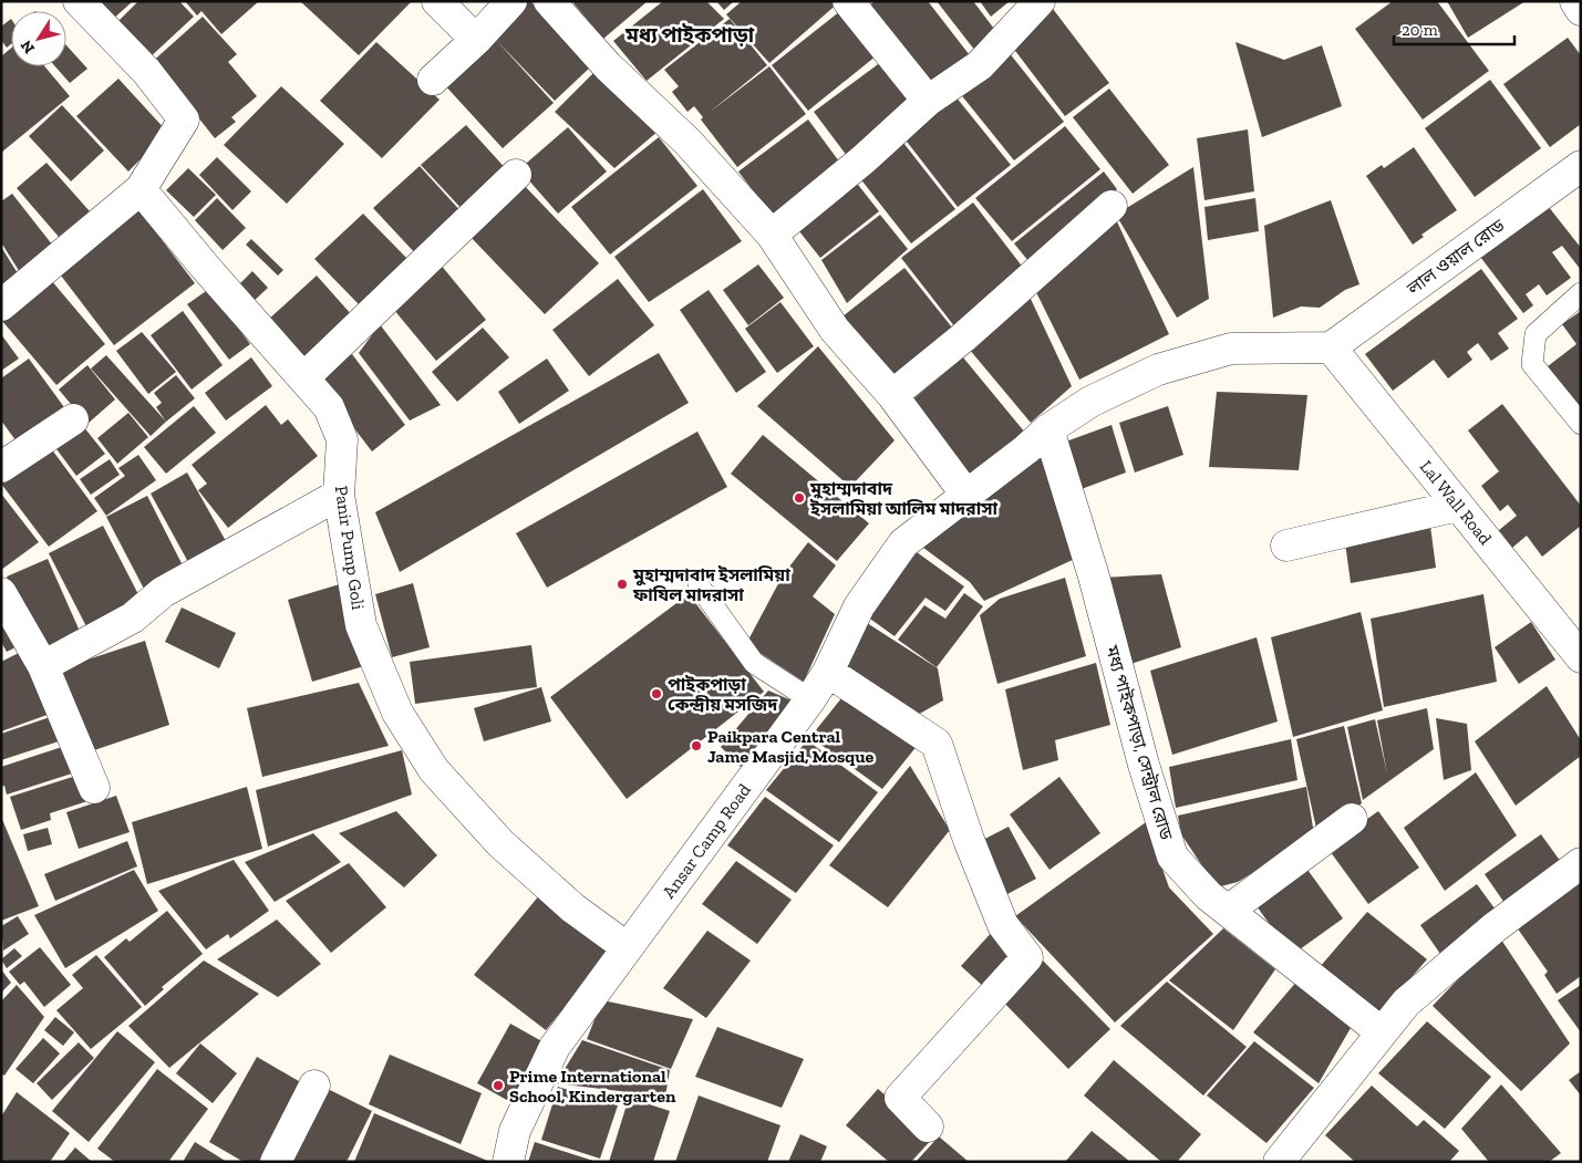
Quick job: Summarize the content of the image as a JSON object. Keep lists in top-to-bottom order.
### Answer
{
  "streets": {
    "street": [
      "লাল ওয়াল রোড",
      "Lal Wall Road",
      "Panir Pump Goli",
      "মধ্য পাইকপাড়া, সেন্ট্রাল রোড",
      "Ansar Camp Road"
    ]
  },
  "crossings": [
    ["লাল ওয়াল রোড", "Lal Wall Road"],
    ["লাল ওয়াল রোড", "Ansar Camp Road"],
    ["Lal Wall Road", "Ansar Camp Road"],
    ["Panir Pump Goli", "Ansar Camp Road"],
    ["মধ্য পাইকপাড়া, সেন্ট্রাল রোড", "Ansar Camp Road"]
  ],
  "districts": ["মধ্য পাইকপাড়া"],
  "places": [
    "মুহাম্মদাবাদ ইসলামিয়া আলিম মাদরাসা",
    "মুহাম্মদাবাদ ইসলামিয়া ফাযিল মাদরাসা",
    "পাইকপাড়া কেন্দ্রীয় মসজিদ",
    "Paikpara Central Jame Masjid, Mosque",
    "Prime International School, Kindergarten"
  ],
  "scale_bar": "20 m",
  "north": "bottom left"
}
